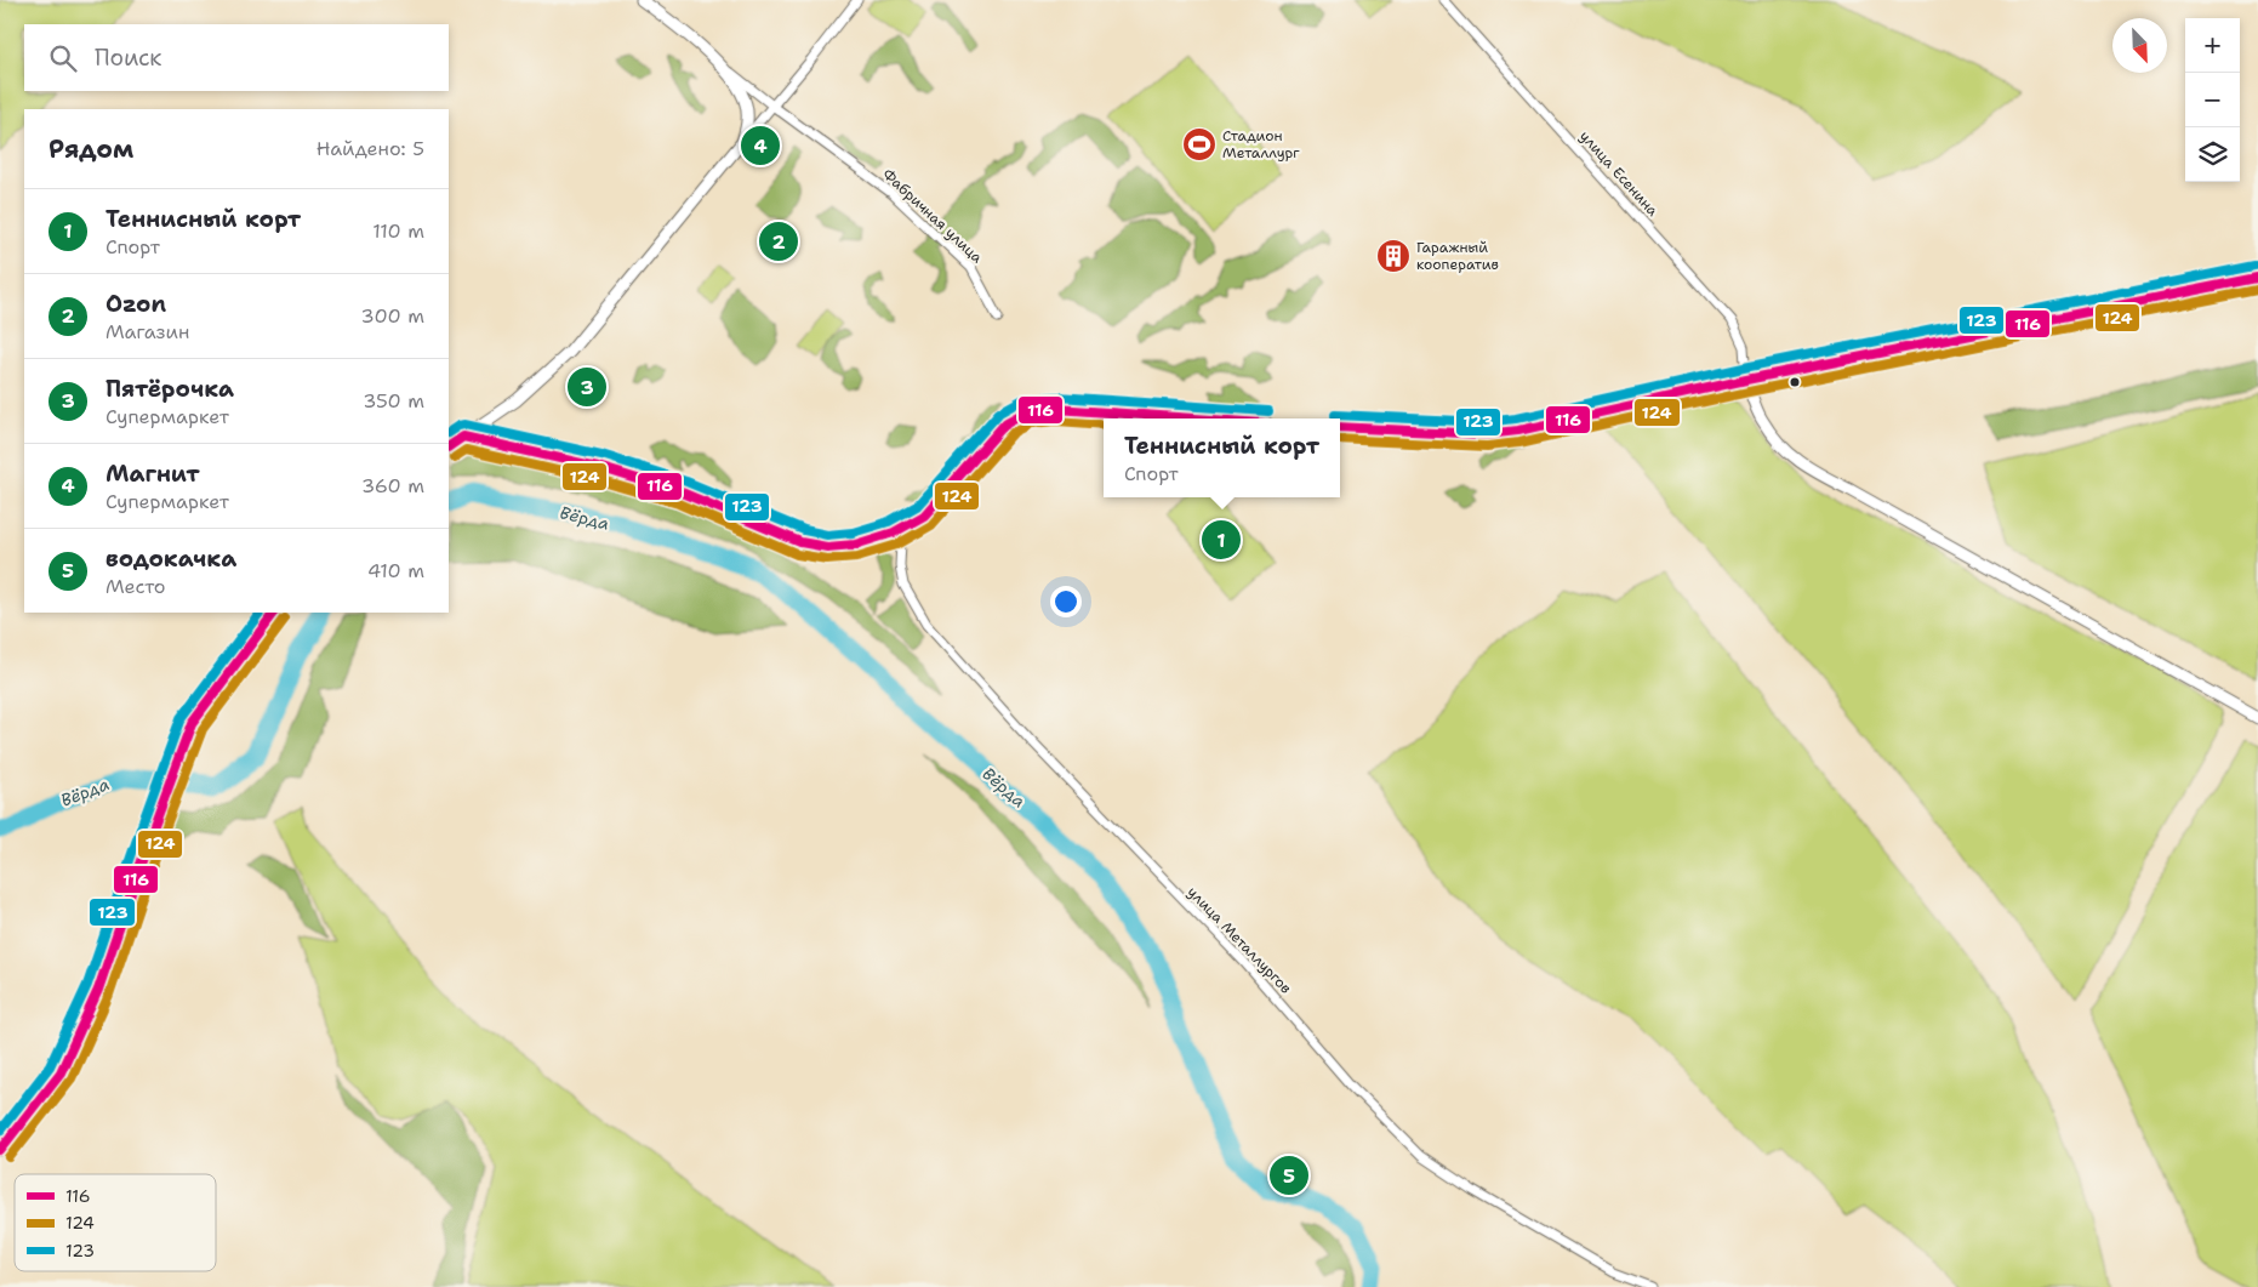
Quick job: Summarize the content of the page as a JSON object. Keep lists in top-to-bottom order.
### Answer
{
  "streets": {
    "street": ["улица Есенина", "Фабричная улица", "улица Металлургов"]
  },
  "water": ["Вёрда"],
  "places": {
    "sports": ["Стадион Металлург"],
    "building": ["Гаражный кооператив"]
  },
  "lines": ["transit line 123", "transit line 116", "transit line 124"],
  "legend": ["116", "124", "123"],
  "north": "bottom right",
  "page": {
    "map_buttons": ["+", "−"],
    "search": "Поиск",
    "heading": ["Рядом", "Найдено: 5"],
    "pins": [
      "4",
      "2",
      "3",
      "1",
      "5"
    ],
    "list": [
      {
        "mark": "1",
        "name": "Теннисный корт",
        "note": "Спорт",
        "value": "110 m"
      },
      {
        "mark": "2",
        "name": "Ozon",
        "note": "Магазин",
        "value": "300 m"
      },
      {
        "mark": "3",
        "name": "Пятёрочка",
        "note": "Супермаркет",
        "value": "350 m"
      },
      {
        "mark": "4",
        "name": "Магнит",
        "note": "Супермаркет",
        "value": "360 m"
      },
      {
        "mark": "5",
        "name": "водокачка",
        "note": "Место",
        "value": "410 m"
      }
    ],
    "popup": ["Теннисный корт", "Спорт"]
  }
}
